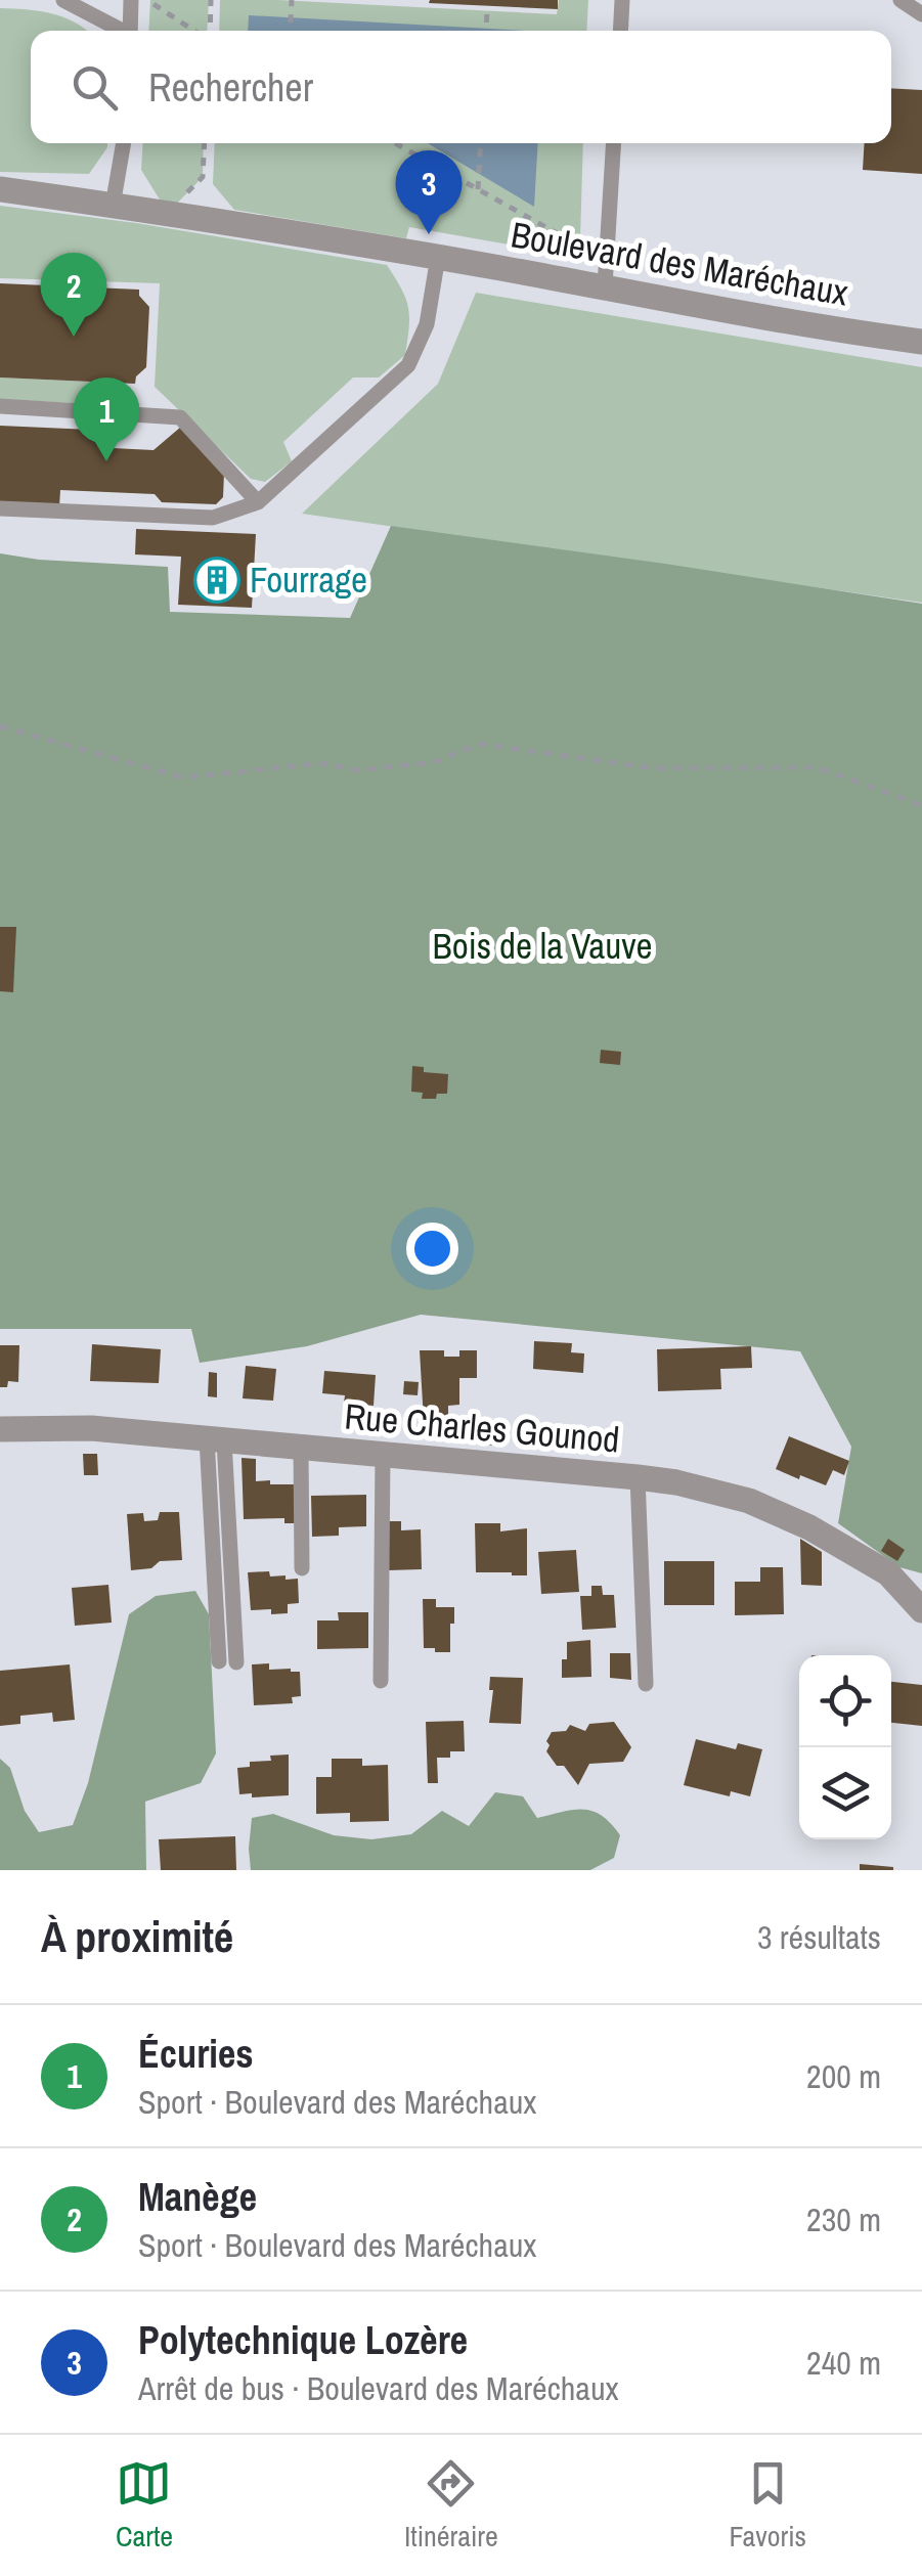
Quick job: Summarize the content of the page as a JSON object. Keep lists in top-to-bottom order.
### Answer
{
  "streets": {
    "street": ["Boulevard des Maréchaux", "Rue Charles Gounod"]
  },
  "parks": ["Bois de la Vauve"],
  "places": {
    "building": ["Fourrage"]
  },
  "page": {
    "search": "Rechercher",
    "pins": ["3", "2", "1"],
    "heading": ["À proximité", "3 résultats"],
    "list": [
      {
        "mark": "1",
        "name": "Écuries",
        "note": "Sport · Boulevard des Maréchaux",
        "value": "200 m"
      },
      {
        "mark": "2",
        "name": "Manège",
        "note": "Sport · Boulevard des Maréchaux",
        "value": "230 m"
      },
      {
        "mark": "3",
        "name": "Polytechnique Lozère",
        "note": "Arrêt de bus · Boulevard des Maréchaux",
        "value": "240 m"
      }
    ],
    "nav": ["Carte", "Itinéraire", "Favoris"]
  }
}
